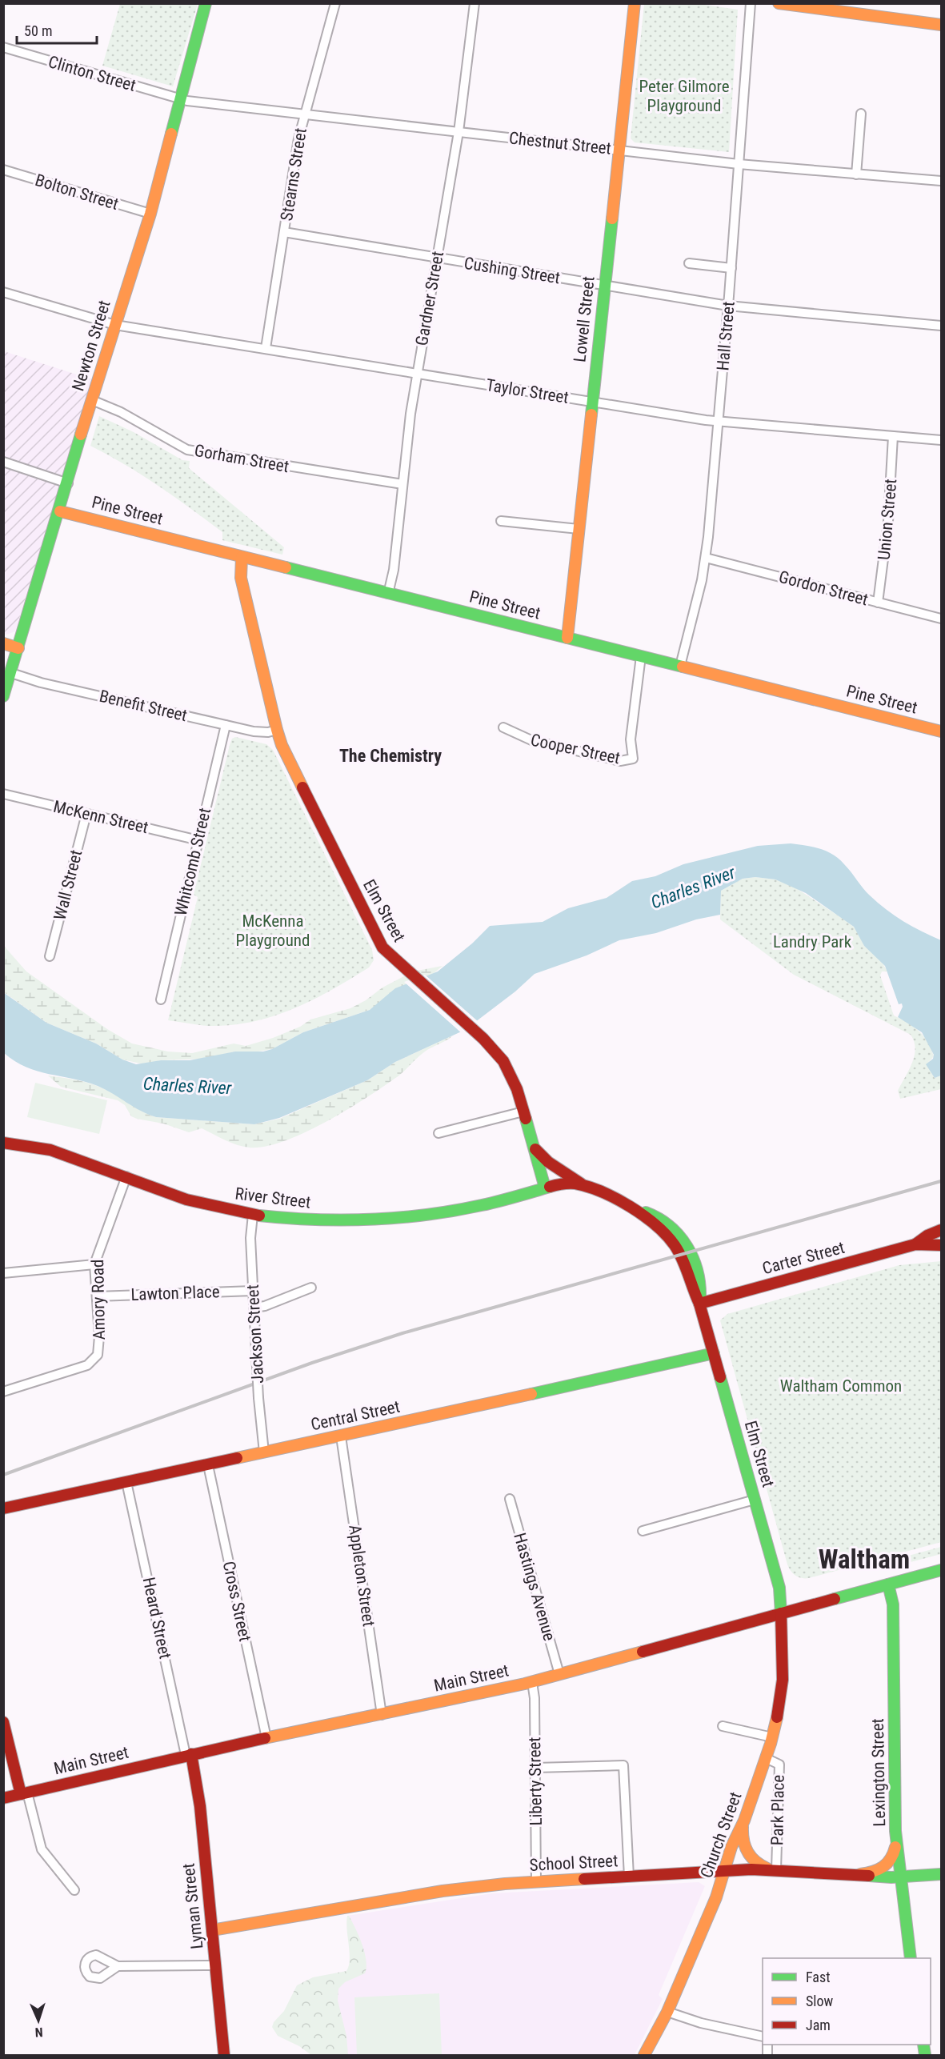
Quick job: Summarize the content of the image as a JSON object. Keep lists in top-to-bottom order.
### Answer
{
  "streets": {
    "main road": [
      "Lowell Street",
      "Newton Street",
      "Pine Street",
      "Elm Street",
      "River Street",
      "Carter Street",
      "Central Street",
      "Main Street",
      "Lexington Street",
      "Church Street",
      "School Street",
      "Lyman Street"
    ],
    "street": [
      "Clinton Street",
      "Chestnut Street",
      "Stearns Street",
      "Bolton Street",
      "Cushing Street",
      "Gardner Street",
      "Hall Street",
      "Taylor Street",
      "Gorham Street",
      "Union Street",
      "Gordon Street",
      "Benefit Street",
      "Cooper Street",
      "McKenn Street",
      "Whitcomb Street",
      "Wall Street",
      "Lawton Place",
      "Amory Road",
      "Jackson Street",
      "Appleton Street",
      "Hastings Avenue",
      "Cross Street",
      "Heard Street",
      "Liberty Street",
      "Park Place"
    ]
  },
  "crossings": [
    ["Clinton Street", "Chestnut Street"],
    ["Clinton Street", "Newton Street"],
    ["Chestnut Street", "Stearns Street"],
    ["Chestnut Street", "Gardner Street"],
    ["Chestnut Street", "Lowell Street"],
    ["Chestnut Street", "Hall Street"],
    ["Chestnut Street", "Newton Street"],
    ["Stearns Street", "Cushing Street"],
    ["Stearns Street", "Taylor Street"],
    ["Bolton Street", "Newton Street"],
    ["Cushing Street", "Gardner Street"],
    ["Cushing Street", "Lowell Street"],
    ["Cushing Street", "Hall Street"],
    ["Gardner Street", "Taylor Street"],
    ["Gardner Street", "Gorham Street"],
    ["Gardner Street", "Pine Street"],
    ["Lowell Street", "Taylor Street"],
    ["Lowell Street", "Pine Street"],
    ["Hall Street", "Taylor Street"],
    ["Hall Street", "Pine Street"],
    ["Hall Street", "Gordon Street"],
    ["Newton Street", "Taylor Street"],
    ["Newton Street", "Gorham Street"],
    ["Newton Street", "Pine Street"],
    ["Newton Street", "Benefit Street"],
    ["Taylor Street", "Union Street"],
    ["Pine Street", "Cooper Street"],
    ["Pine Street", "Elm Street"],
    ["Union Street", "Gordon Street"],
    ["Benefit Street", "Whitcomb Street"],
    ["Benefit Street", "Elm Street"],
    ["McKenn Street", "Whitcomb Street"],
    ["McKenn Street", "Wall Street"],
    ["Elm Street", "River Street"],
    ["Elm Street", "Carter Street"],
    ["Elm Street", "Central Street"],
    ["Elm Street", "Main Street"],
    ["Elm Street", "Church Street"],
    ["River Street", "Amory Road"],
    ["River Street", "Jackson Street"],
    ["Lawton Place", "Amory Road"],
    ["Lawton Place", "Jackson Street"],
    ["Jackson Street", "Central Street"],
    ["Central Street", "Appleton Street"],
    ["Central Street", "Cross Street"],
    ["Central Street", "Heard Street"],
    ["Appleton Street", "Main Street"],
    ["Hastings Avenue", "Main Street"],
    ["Cross Street", "Main Street"],
    ["Heard Street", "Main Street"],
    ["Heard Street", "Lyman Street"],
    ["Main Street", "Lexington Street"],
    ["Main Street", "Liberty Street"],
    ["Main Street", "Church Street"],
    ["Main Street", "Lyman Street"],
    ["Lexington Street", "School Street"],
    ["Liberty Street", "School Street"],
    ["Park Place", "Church Street"],
    ["Park Place", "School Street"],
    ["Church Street", "School Street"],
    ["School Street", "Lyman Street"]
  ],
  "districts": ["The Chemistry", "Waltham"],
  "water": ["Charles River"],
  "parks": [
    "Peter Gilmore Playground",
    "McKenna Playground",
    "Landry Park",
    "Waltham Common"
  ],
  "legend": ["Fast", "Slow", "Jam"],
  "scale_bar": "50 m",
  "north": "bottom"
}
